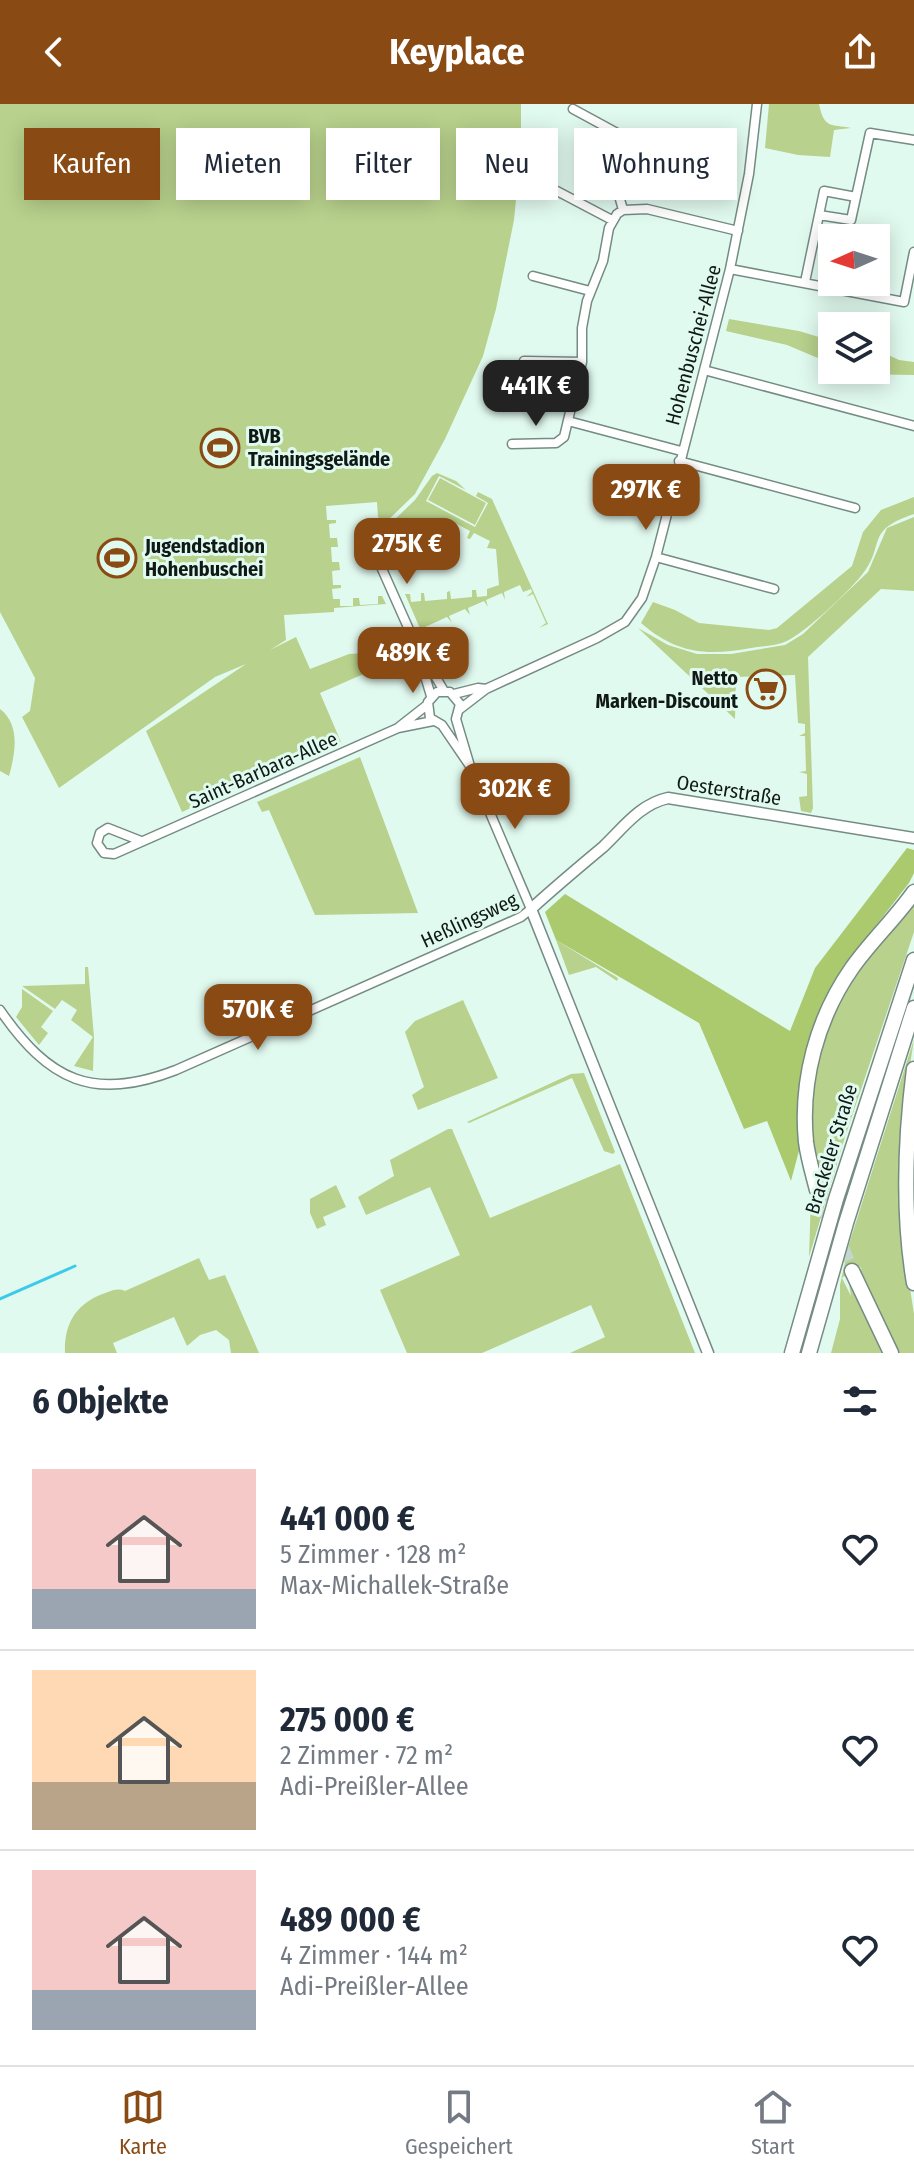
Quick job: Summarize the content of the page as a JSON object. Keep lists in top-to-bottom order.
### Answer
{
  "streets": {
    "highway": ["Brackeler Straße"],
    "street": [
      "Hohenbuschei-Allee",
      "Saint-Barbara-Allee",
      "Oesterstraße",
      "Heßlingsweg"
    ]
  },
  "crossings": [
    ["Hohenbuschei-Allee", "Saint-Barbara-Allee"],
    ["Oesterstraße", "Heßlingsweg"]
  ],
  "places": {
    "sports": ["BVB Trainingsgelände", "Jugendstadion Hohenbuschei"],
    "supermarket": ["Netto Marken-Discount"]
  },
  "north": "left",
  "page": {
    "header": "Keyplace",
    "chip": [
      "Kaufen",
      "Mieten",
      "Filter",
      "Neu",
      "Wohnung"
    ],
    "price": [
      "441K €",
      "297K €",
      "275K €",
      "489K €",
      "302K €",
      "570K €"
    ],
    "heading": "6 Objekte",
    "list": [
      {
        "name": "441 000 €",
        "note": "5 Zimmer · 128 m² · Max-Michallek-Straße"
      },
      {
        "name": "275 000 €",
        "note": "2 Zimmer · 72 m² · Adi-Preißler-Allee"
      },
      {
        "name": "489 000 €",
        "note": "4 Zimmer · 144 m² · Adi-Preißler-Allee"
      }
    ],
    "tabs": ["Karte", "Gespeichert", "Start"]
  }
}
